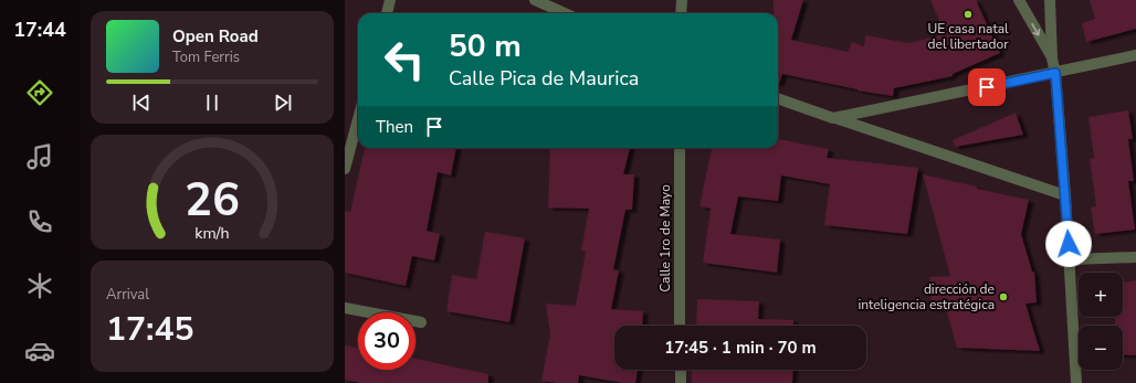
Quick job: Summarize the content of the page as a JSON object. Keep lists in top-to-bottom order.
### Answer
{
  "streets": {
    "street": ["Calle 1ro de Mayo"]
  },
  "places": ["UE casa natal del libertador", "dirección de inteligencia estratégica"],
  "page": {
    "tabs": "17:44",
    "turn": ["50 m", "Calle Pica de Maurica"],
    "song": ["Open Road", "Tom Ferris"],
    "then": "Then",
    "tile": ["Arrival", "17:45"],
    "map_buttons": ["+", "−"],
    "limit": "30",
    "trip": "17:45 · 1 min · 70 m",
    "gauge": ["26", "km/h"]
  }
}
